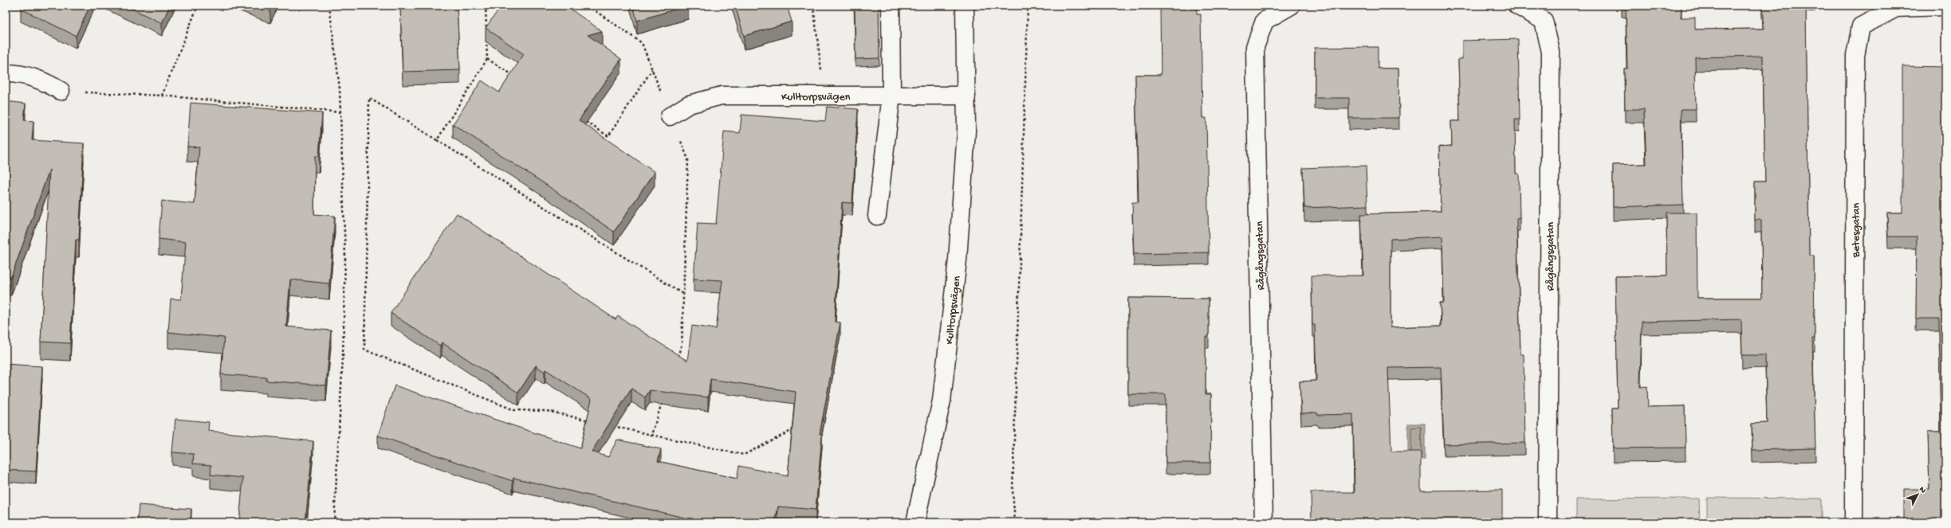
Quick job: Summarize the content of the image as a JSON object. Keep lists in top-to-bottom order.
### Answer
{
  "streets": {
    "street": ["Kulltorpsvägen", "Betesgatan", "Rågångsgatan"]
  },
  "north": "top right"
}
